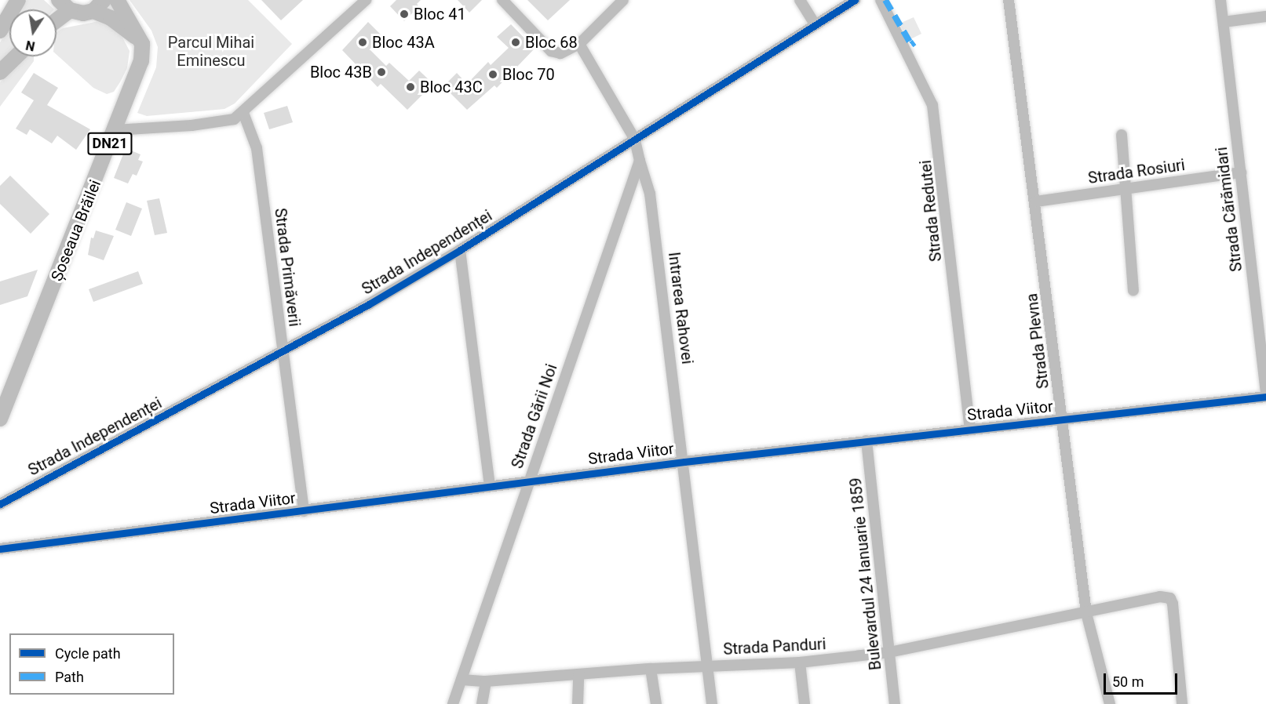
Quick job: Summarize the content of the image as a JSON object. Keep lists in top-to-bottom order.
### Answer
{
  "streets": {
    "highway": ["DN21", "Șoseaua Brăilei"],
    "street": [
      "Strada Rosiuri",
      "Strada Cărămidari",
      "Strada Redutei",
      "Strada Independenței",
      "Strada Primăverii",
      "Intrarea Rahovei",
      "Strada Plevna",
      "Strada Viitor",
      "Strada Gării Noi",
      "Bulevardul 24 Ianuarie 1859",
      "Strada Panduri"
    ]
  },
  "crossings": [
    ["Strada Rosiuri", "Strada Cărămidari"],
    ["Strada Rosiuri", "Strada Plevna"],
    ["Strada Redutei", "Strada Viitor"],
    ["Strada Independenței", "Strada Primăverii"],
    ["Strada Primăverii", "Strada Viitor"],
    ["Intrarea Rahovei", "Strada Viitor"],
    ["Intrarea Rahovei", "Strada Gării Noi"],
    ["Intrarea Rahovei", "Strada Panduri"],
    ["Strada Plevna", "Strada Viitor"],
    ["Strada Plevna", "Strada Panduri"],
    ["Strada Viitor", "Strada Gării Noi"],
    ["Strada Viitor", "Bulevardul 24 Ianuarie 1859"],
    ["Strada Gării Noi", "Strada Panduri"],
    ["Bulevardul 24 Ianuarie 1859", "Strada Panduri"]
  ],
  "parks": ["Parcul Mihai Eminescu"],
  "places": [
    "Bloc 41",
    "Bloc 43A",
    "Bloc 68",
    "Bloc 43B",
    "Bloc 70",
    "Bloc 43C"
  ],
  "legend": ["Cycle path", "Path"],
  "scale_bar": "50 m",
  "north": "bottom"
}
